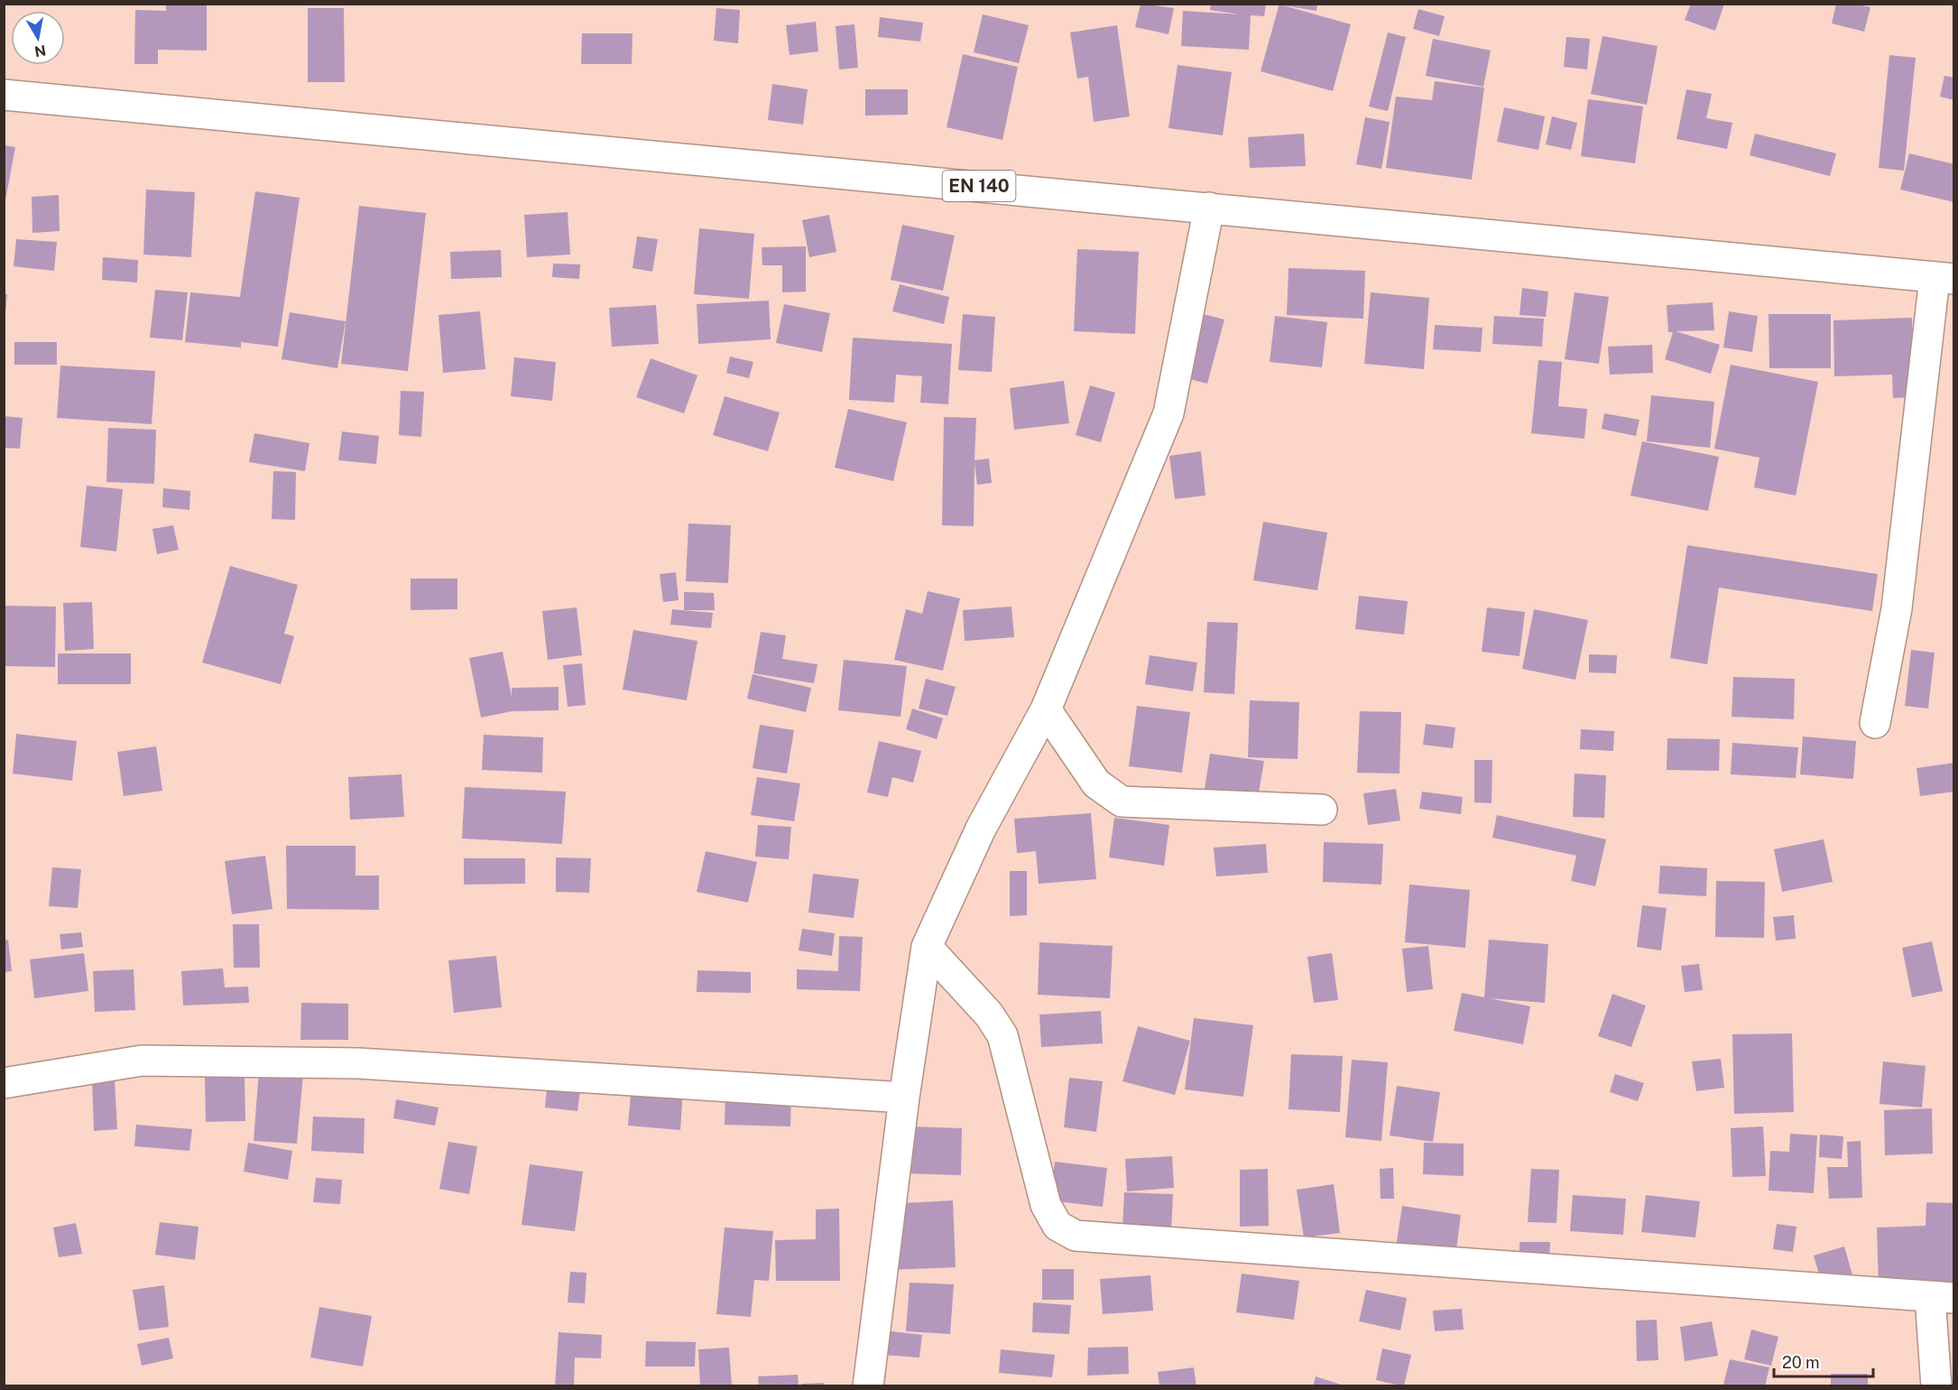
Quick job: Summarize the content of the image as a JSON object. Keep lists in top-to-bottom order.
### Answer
{
  "streets": {
    "street": ["EN 140"]
  },
  "scale_bar": "20 m",
  "north": "bottom"
}
